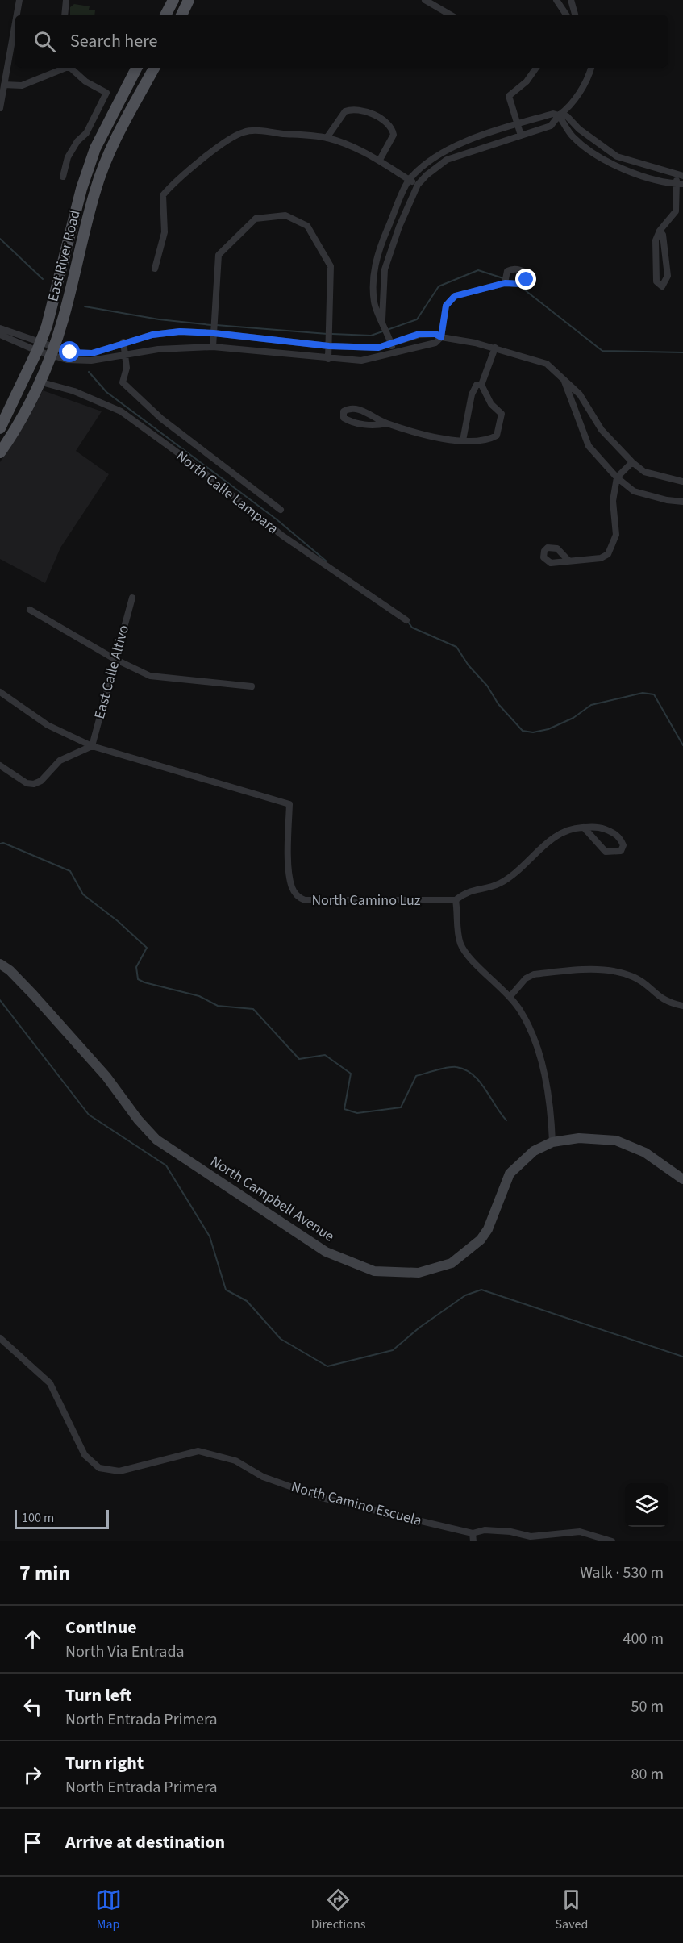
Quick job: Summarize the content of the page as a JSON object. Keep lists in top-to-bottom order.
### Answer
{
  "streets": {
    "main road": ["East River Road", "North Campbell Avenue"],
    "street": [
      "North Calle Lampara",
      "East Calle Altivo",
      "North Camino Luz",
      "North Camino Escuela"
    ]
  },
  "crossings": [
    ["East River Road", "North Calle Lampara"],
    ["East Calle Altivo", "North Camino Luz"]
  ],
  "scale_bar": "100 m",
  "page": {
    "search": "Search here",
    "scale": "100 m",
    "heading": ["7 min", "Walk · 530 m"],
    "list": [
      ["Continue", "North Via Entrada", "400 m"],
      ["Turn left", "North Entrada Primera", "50 m"],
      ["Turn right", "North Entrada Primera", "80 m"],
      "Arrive at destination"
    ],
    "nav": ["Map", "Directions", "Saved"]
  }
}
